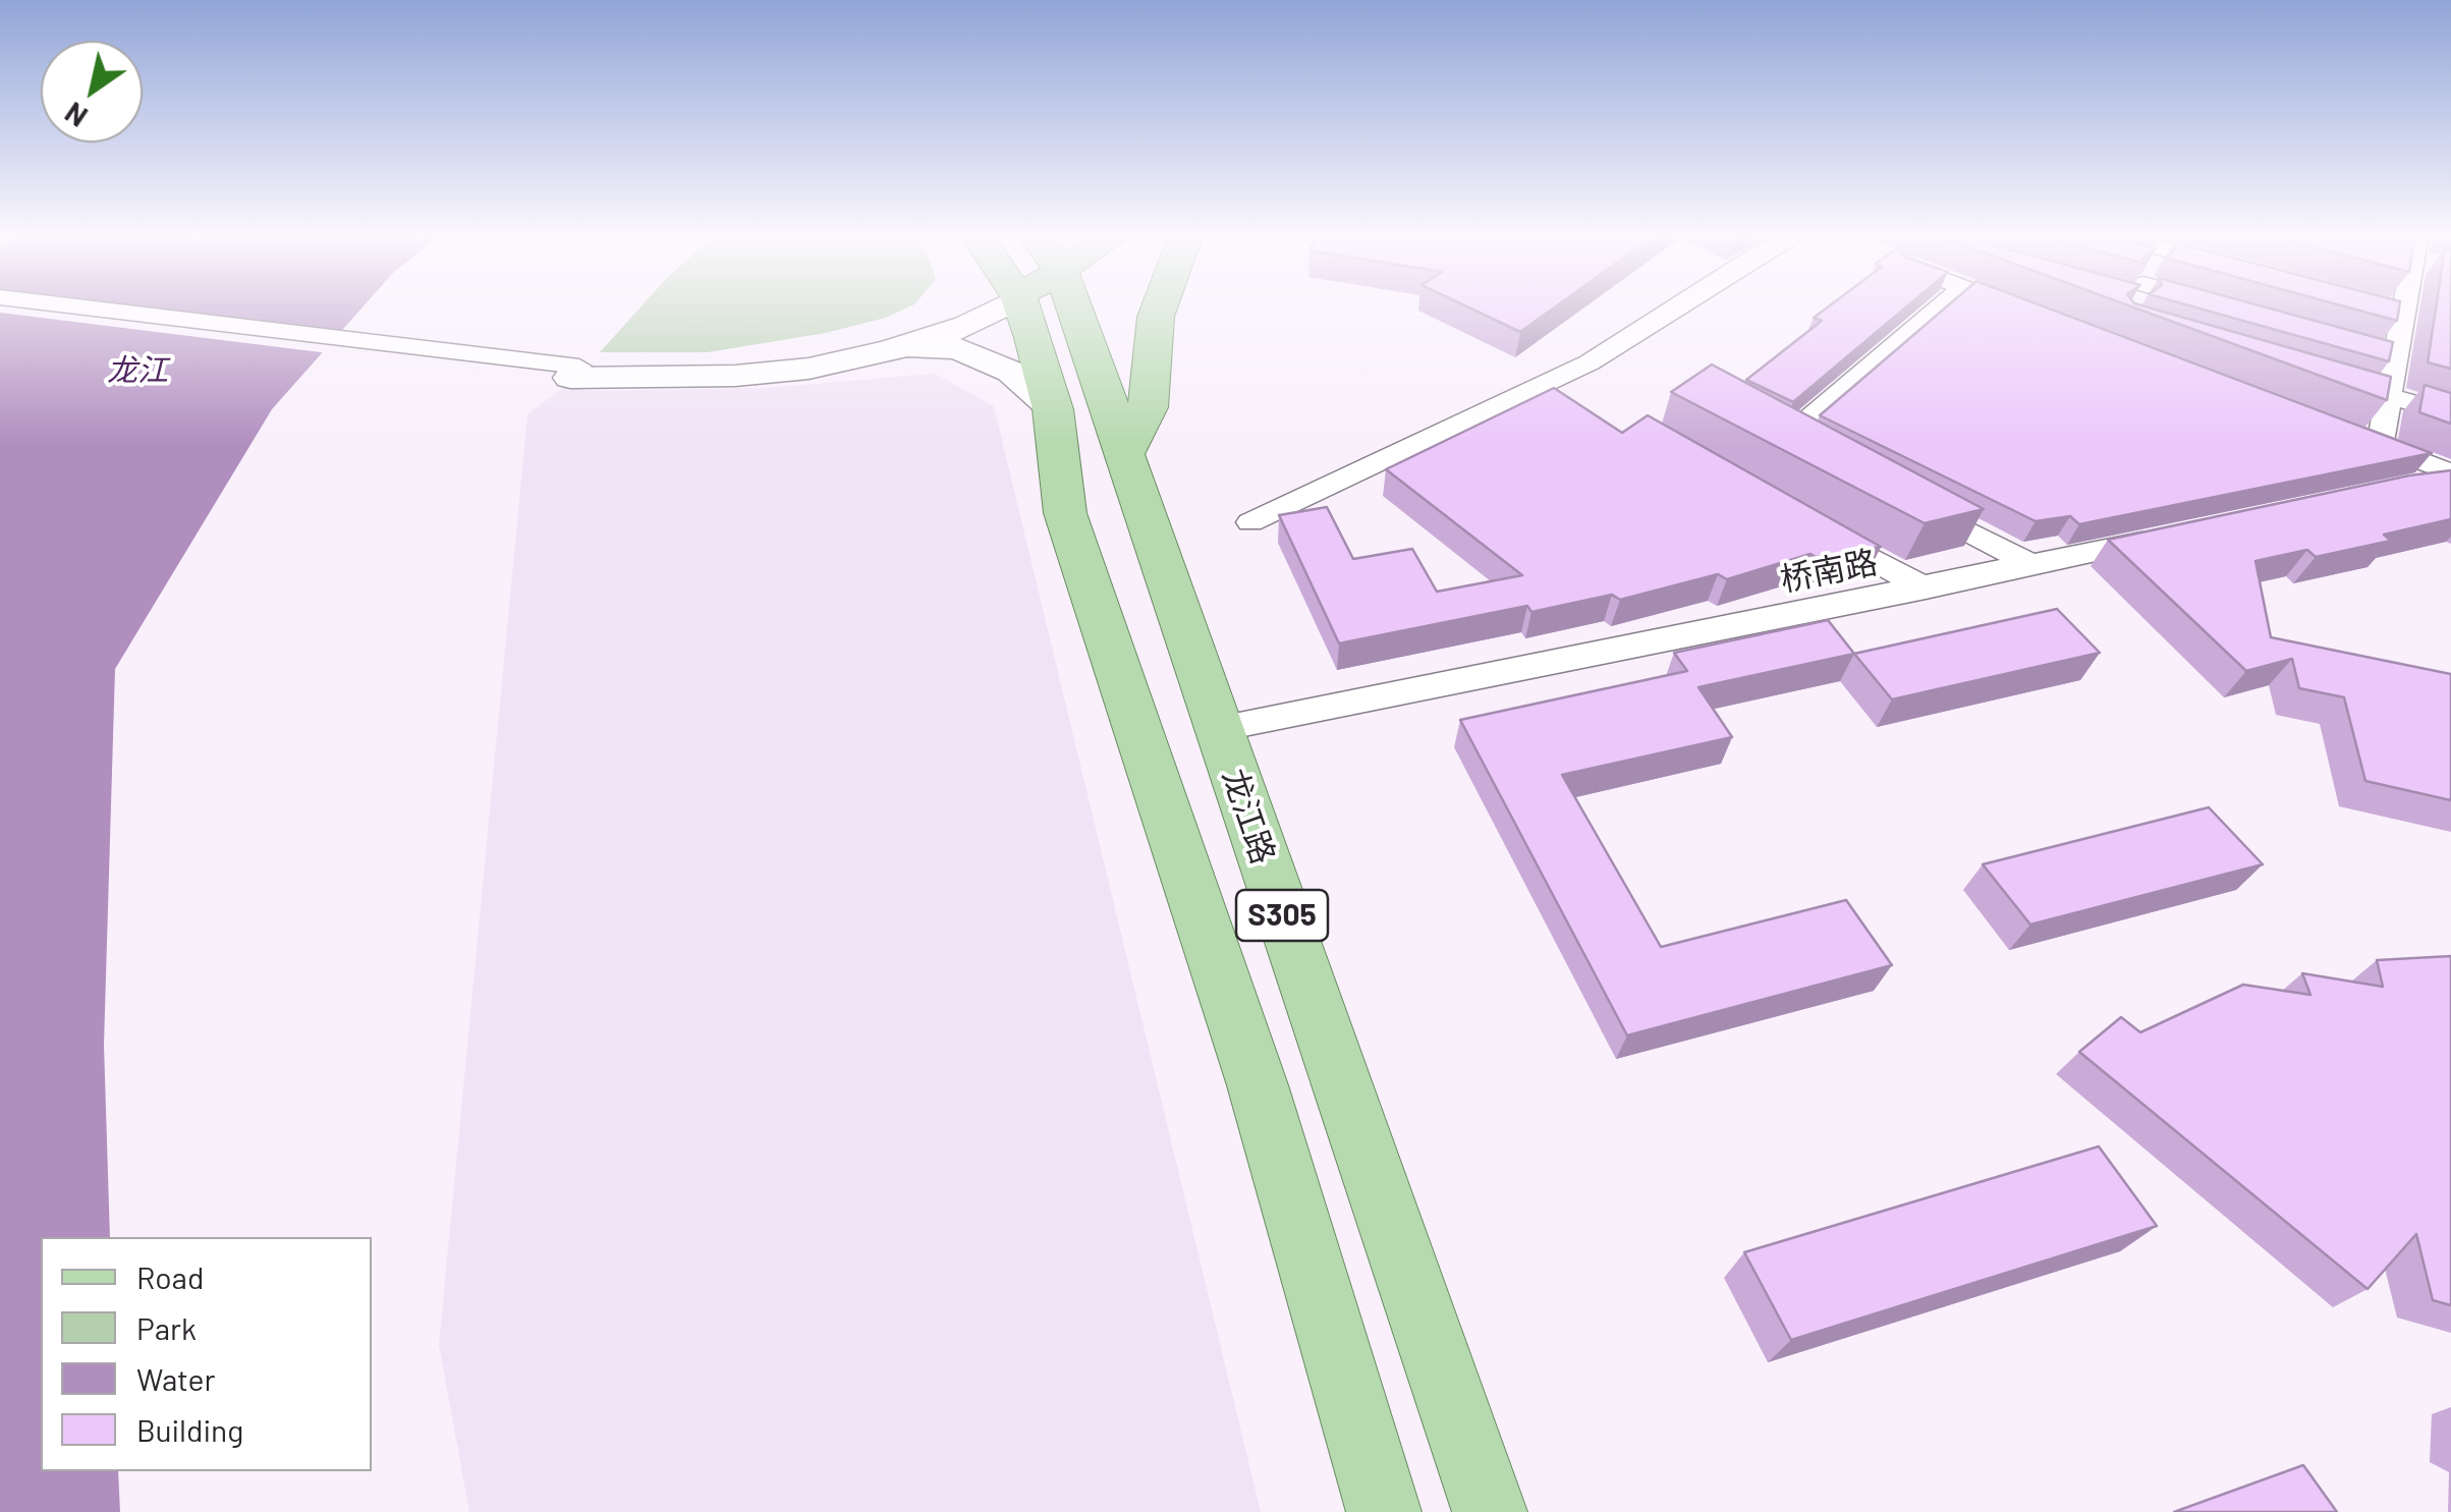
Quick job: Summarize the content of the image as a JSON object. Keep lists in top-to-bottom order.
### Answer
{
  "streets": {
    "main road": ["龙江路", "S305"],
    "street": ["桥南路"]
  },
  "crossings": [
    ["桥南路", "龙江路"]
  ],
  "water": ["龙江"],
  "legend": [
    "Road",
    "Park",
    "Water",
    "Building"
  ],
  "north": "bottom left"
}
